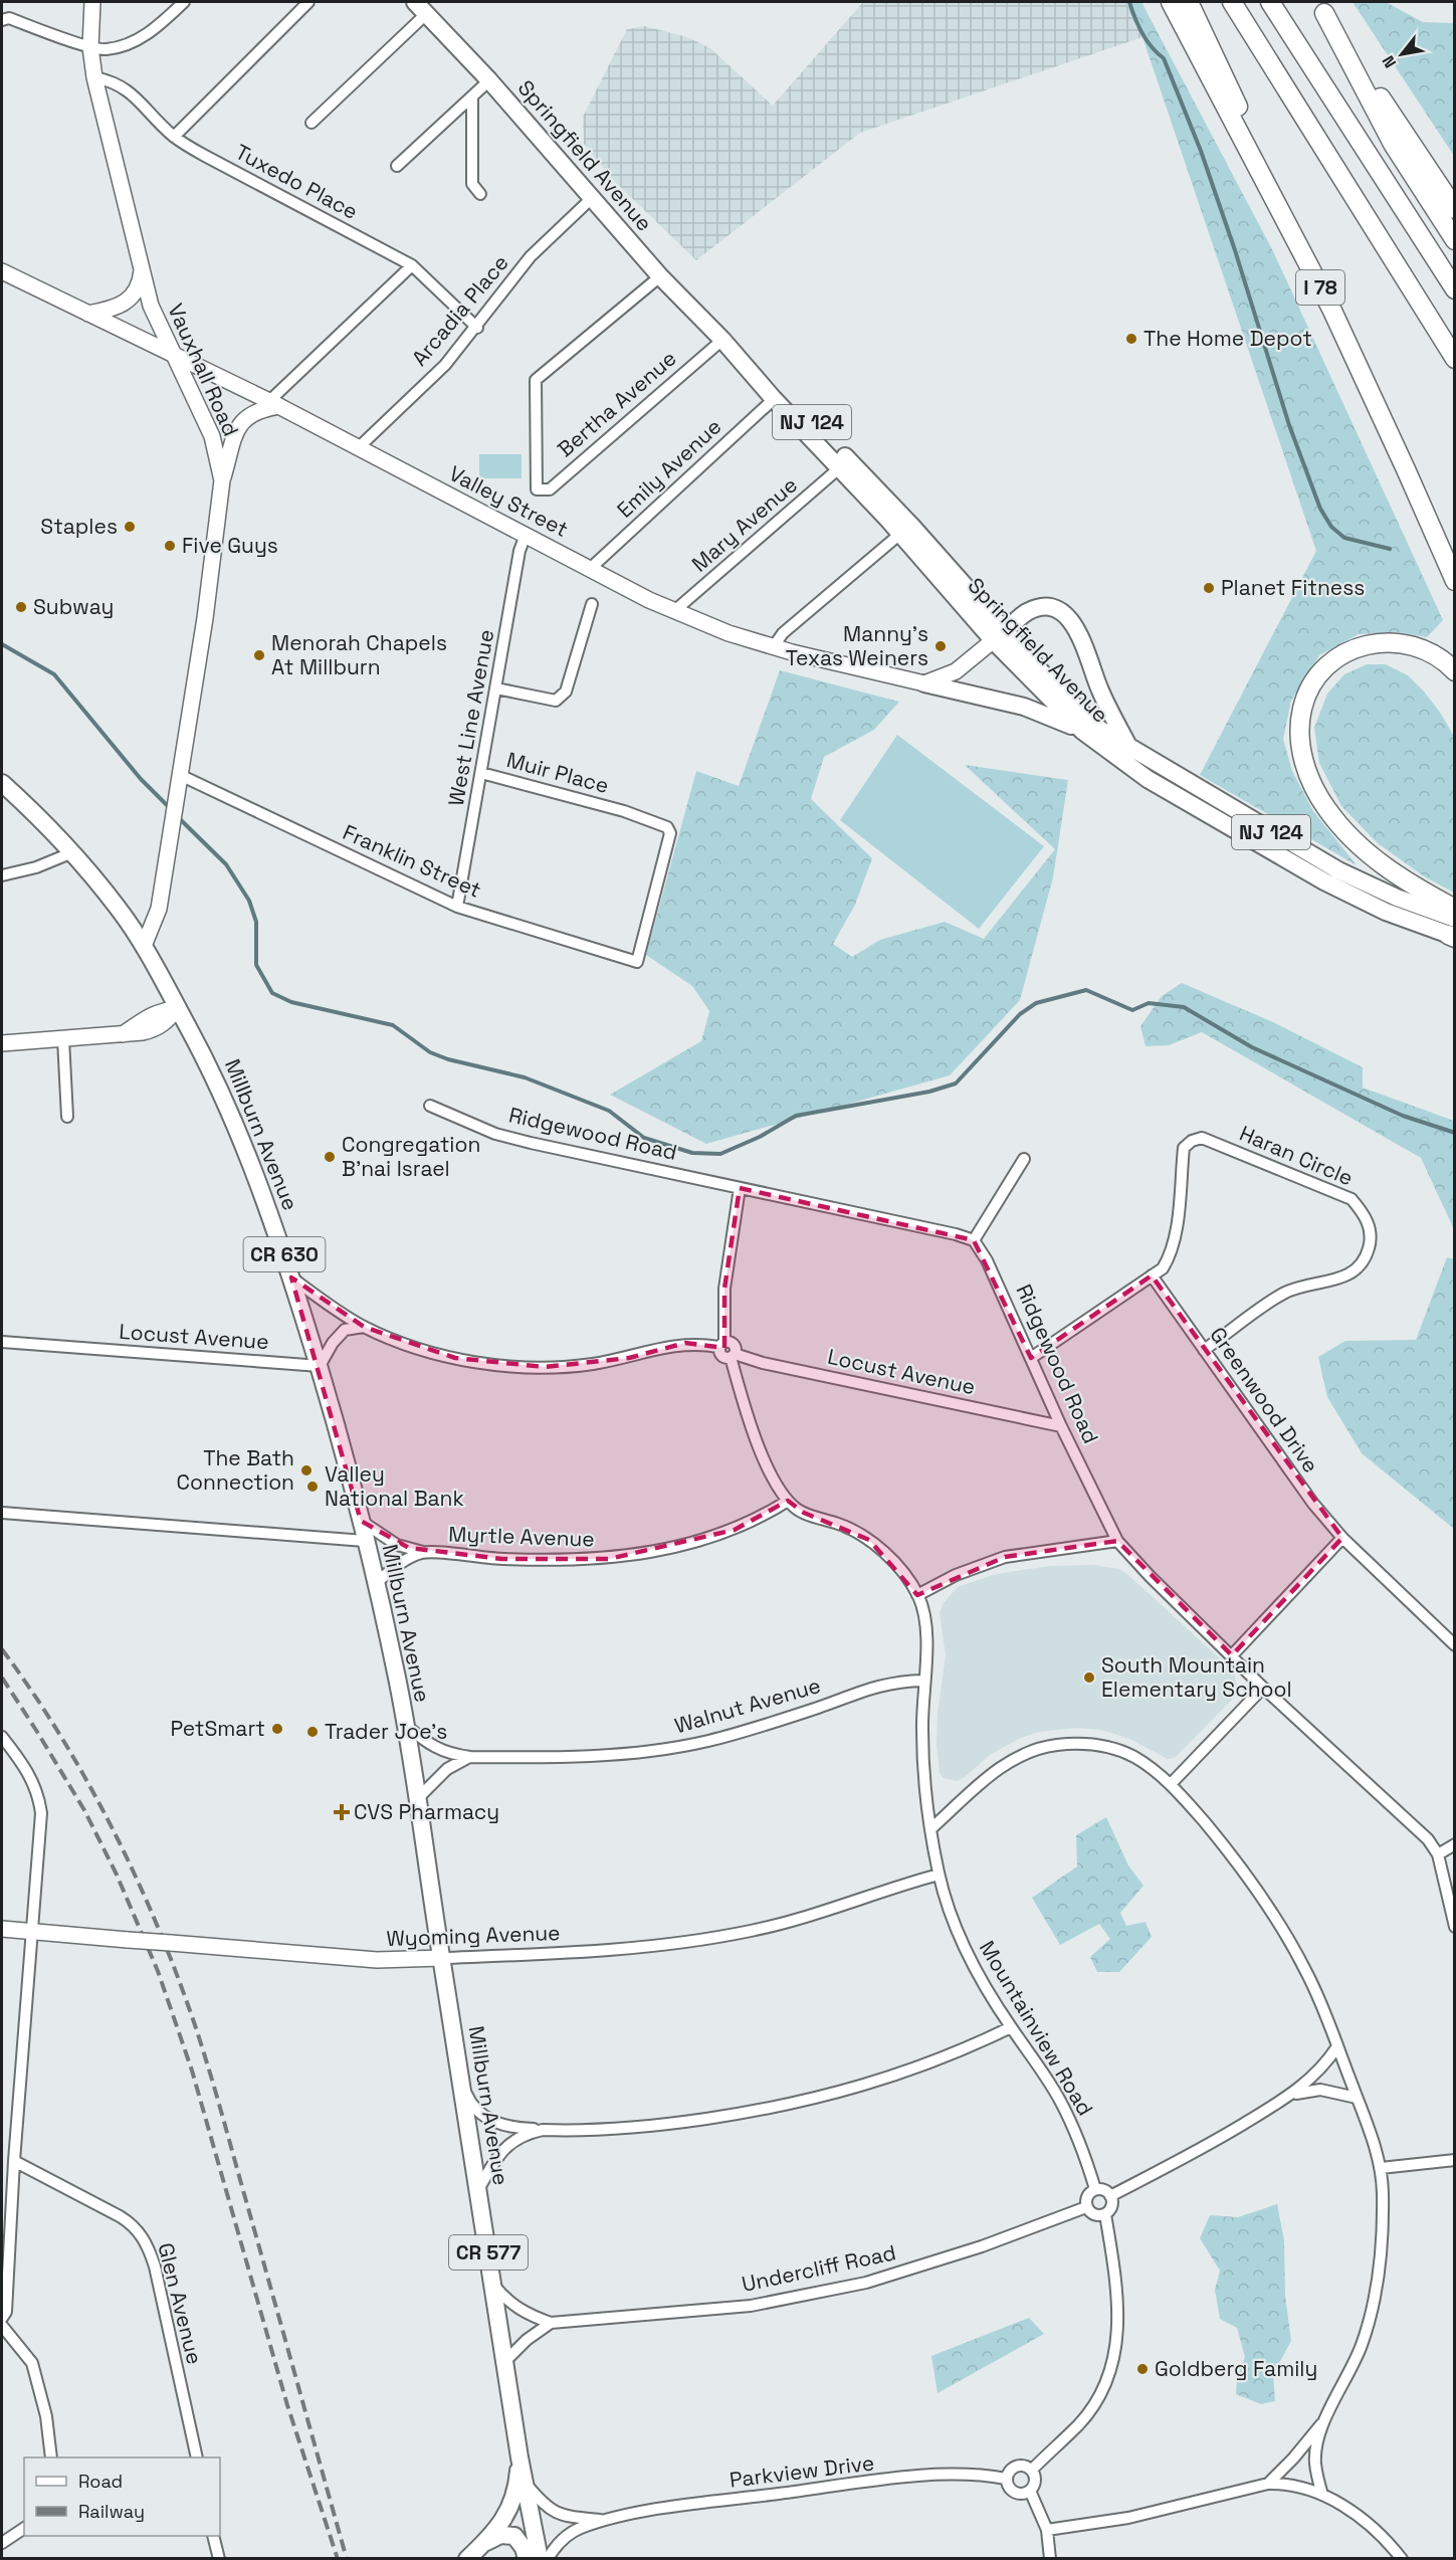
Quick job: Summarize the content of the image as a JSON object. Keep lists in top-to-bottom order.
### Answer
{
  "streets": {
    "highway": ["I 78"],
    "main road": [
      "Springfield Avenue",
      "Vauxhall Road",
      "NJ 124",
      "Valley Street",
      "Millburn Avenue",
      "CR 630",
      "Wyoming Avenue",
      "CR 577"
    ],
    "street": [
      "Tuxedo Place",
      "Arcadia Place",
      "Bertha Avenue",
      "Emily Avenue",
      "Mary Avenue",
      "West Line Avenue",
      "Muir Place",
      "Franklin Street",
      "Ridgewood Road",
      "Haran Circle",
      "Locust Avenue",
      "Greenwood Drive",
      "Myrtle Avenue",
      "Walnut Avenue",
      "Mountainview Road",
      "Undercliff Road",
      "Glen Avenue",
      "Parkview Drive"
    ]
  },
  "crossings": [
    ["Springfield Avenue", "Arcadia Place"],
    ["Springfield Avenue", "Bertha Avenue"],
    ["Springfield Avenue", "Emily Avenue"],
    ["Springfield Avenue", "Mary Avenue"],
    ["Tuxedo Place", "Arcadia Place"],
    ["Tuxedo Place", "Vauxhall Road"],
    ["Arcadia Place", "Valley Street"],
    ["Vauxhall Road", "Valley Street"],
    ["Vauxhall Road", "Franklin Street"],
    ["Vauxhall Road", "Millburn Avenue"],
    ["Emily Avenue", "Valley Street"],
    ["Valley Street", "Mary Avenue"],
    ["Valley Street", "West Line Avenue"],
    ["West Line Avenue", "Muir Place"],
    ["West Line Avenue", "Franklin Street"],
    ["Muir Place", "Franklin Street"],
    ["Ridgewood Road", "Locust Avenue"],
    ["Millburn Avenue", "Locust Avenue"],
    ["Millburn Avenue", "Myrtle Avenue"],
    ["Millburn Avenue", "Walnut Avenue"],
    ["Millburn Avenue", "Wyoming Avenue"],
    ["Millburn Avenue", "CR 577"],
    ["Millburn Avenue", "Undercliff Road"],
    ["Millburn Avenue", "Parkview Drive"],
    ["Haran Circle", "Greenwood Drive"],
    ["Locust Avenue", "Mountainview Road"],
    ["Myrtle Avenue", "Mountainview Road"],
    ["Walnut Avenue", "Mountainview Road"],
    ["Wyoming Avenue", "Mountainview Road"],
    ["Mountainview Road", "Undercliff Road"]
  ],
  "places": {
    "other": [
      "The Home Depot",
      "Staples",
      "Five Guys",
      "Planet Fitness",
      "Subway",
      "Manny’s Texas Weiners",
      "Menorah Chapels At Millburn",
      "Congregation B'nai Israel",
      "The Bath Connection",
      "Valley National Bank",
      "South Mountain Elementary School",
      "PetSmart",
      "Trader Joe's",
      "Goldberg Family"
    ],
    "health": ["CVS Pharmacy"]
  },
  "legend": ["Road", "Railway"],
  "north": "bottom left"
}
